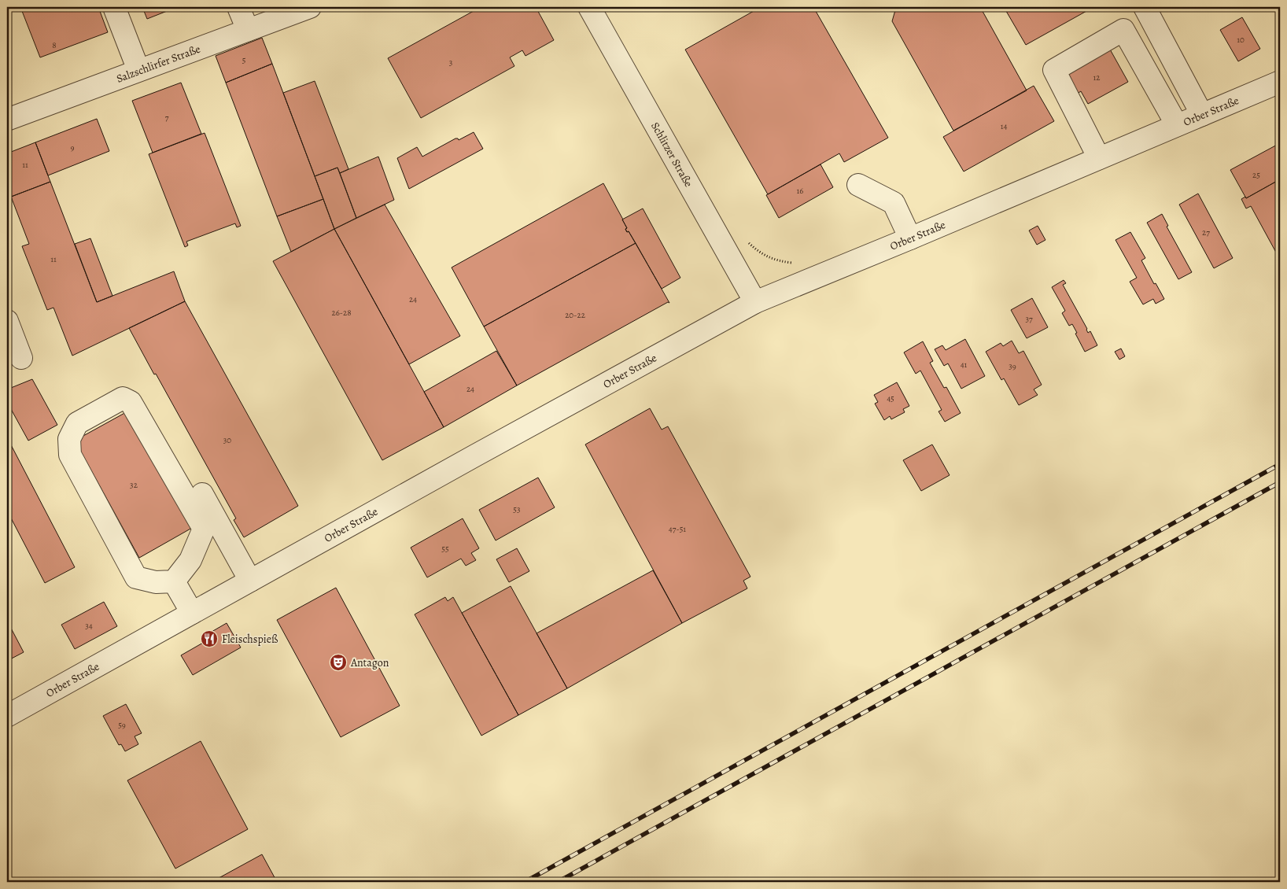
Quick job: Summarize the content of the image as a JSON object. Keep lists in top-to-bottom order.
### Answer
{
  "streets": {
    "street": ["Salzschlirfer Straße", "Orber Straße", "Schlitzer Straße"]
  },
  "crossings": [
    ["Orber Straße", "Schlitzer Straße"]
  ],
  "places": {
    "restaurant": ["Fleischspieß"],
    "theatre": ["Antagon"]
  },
  "house_numbers": [
    "10",
    "8",
    "5",
    "3",
    "12",
    "7",
    "14",
    "9",
    "11",
    "25",
    "16",
    "27",
    "11",
    "24",
    "26-28",
    "20-22",
    "37",
    "41",
    "39",
    "24",
    "45",
    "30",
    "32",
    "53",
    "47-51",
    "55",
    "34",
    "59"
  ]
}
